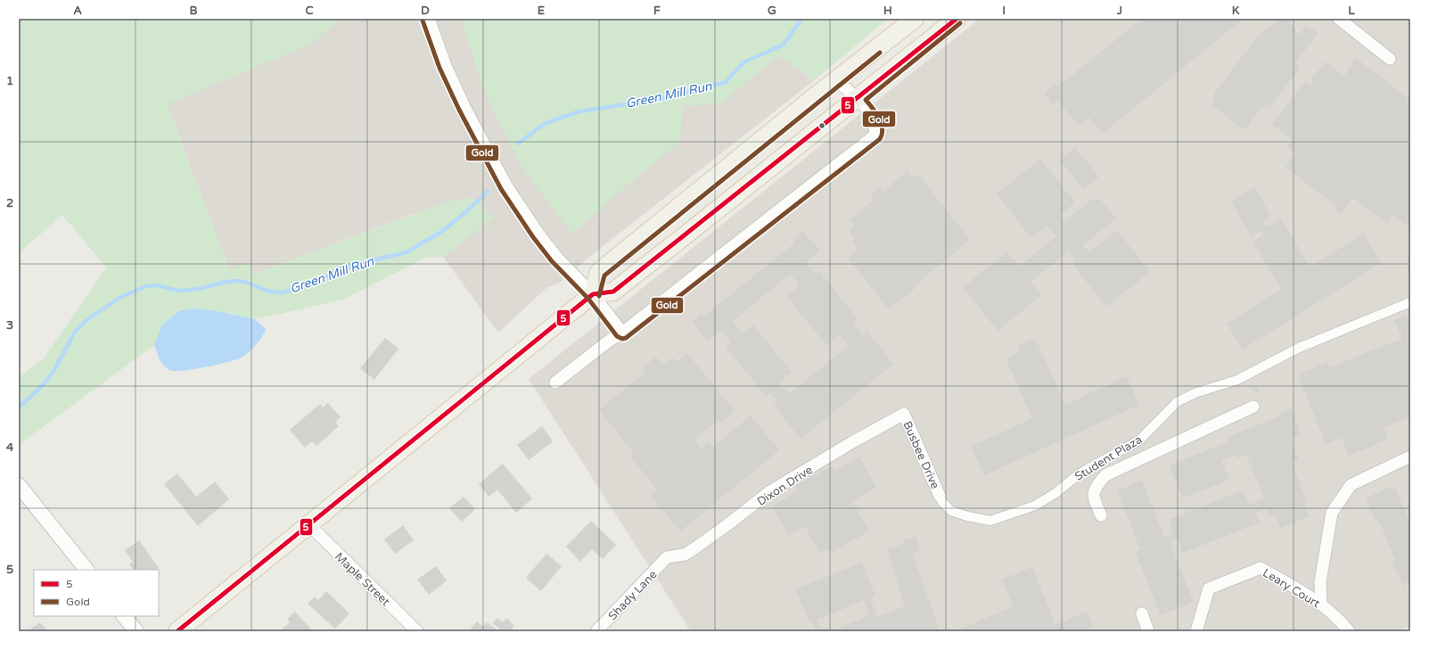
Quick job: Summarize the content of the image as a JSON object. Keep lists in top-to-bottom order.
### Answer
{
  "streets": {
    "street": [
      "Busbee Drive",
      "Student Plaza",
      "Dixon Drive",
      "Maple Street",
      "Leary Court",
      "Shady Lane"
    ]
  },
  "crossings": [
    ["Busbee Drive", "Student Plaza"],
    ["Busbee Drive", "Dixon Drive"],
    ["Dixon Drive", "Shady Lane"]
  ],
  "water": ["Green Mill Run"],
  "lines": ["transit line 5", "transit line Gold"],
  "legend": ["5", "Gold"],
  "grid": {
    "columns": [
      "A",
      "B",
      "C",
      "D",
      "E",
      "F",
      "G",
      "H",
      "I",
      "J",
      "K",
      "L"
    ],
    "rows": [
      "1",
      "2",
      "3",
      "4",
      "5"
    ]
  }
}
